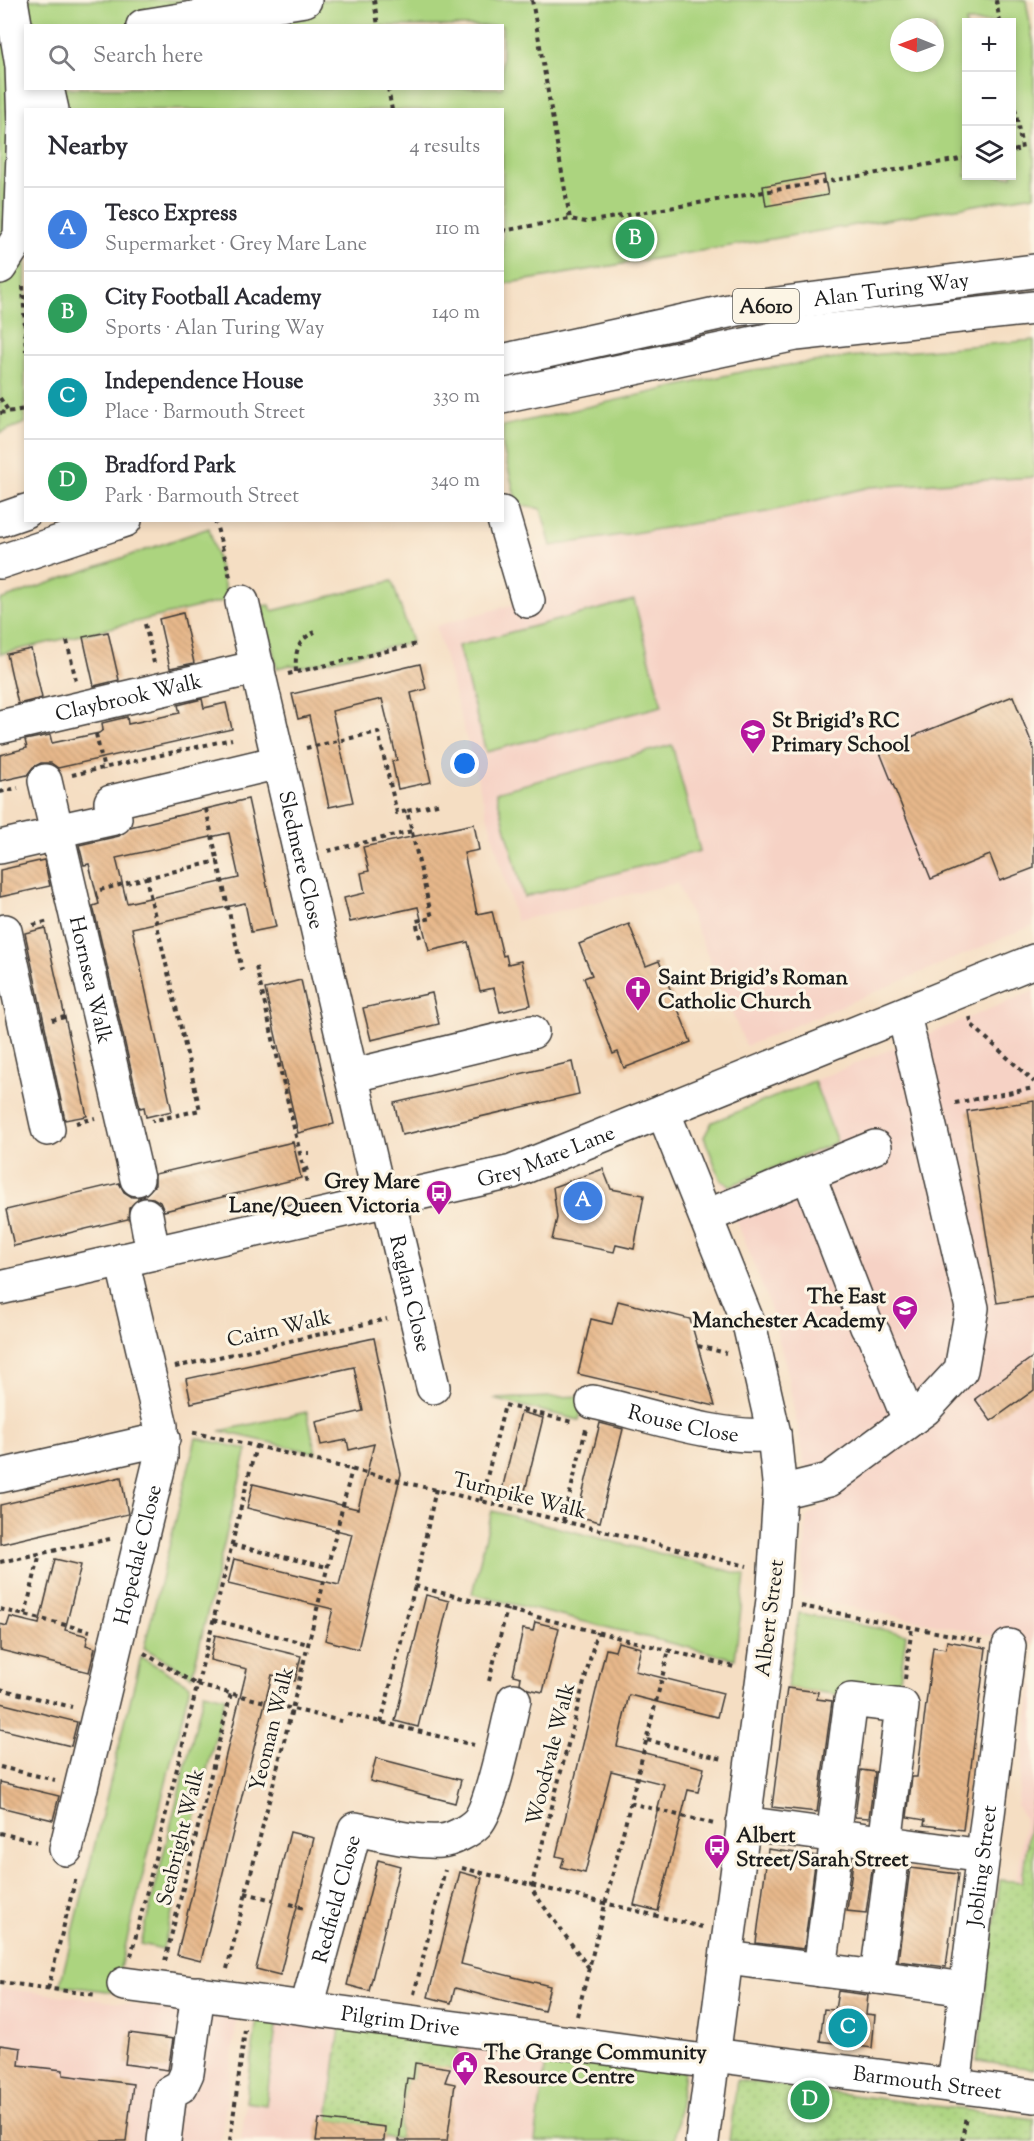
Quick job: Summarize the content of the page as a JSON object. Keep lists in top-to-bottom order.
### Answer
{
  "streets": {
    "main road": [
      "Alan Turing Way",
      "A6010",
      "Claybrook Walk",
      "Sledmere Close",
      "Hornsea Walk",
      "Grey Mare Lane",
      "Raglan Close",
      "Rouse Close",
      "Hopedale Close",
      "Albert Street",
      "Jobling Street",
      "Redfield Close",
      "Pilgrim Drive",
      "Barmouth Street"
    ],
    "path": [
      "Cairn Walk",
      "Turnpike Walk",
      "Yeoman Walk",
      "Woodvale Walk",
      "Seabright Walk"
    ]
  },
  "crossings": [
    ["Sledmere Close", "Grey Mare Lane"],
    ["Sledmere Close", "Raglan Close"],
    ["Grey Mare Lane", "Raglan Close"],
    ["Grey Mare Lane", "Hopedale Close"],
    ["Grey Mare Lane", "Albert Street"],
    ["Raglan Close", "Cairn Walk"],
    ["Cairn Walk", "Hopedale Close"],
    ["Rouse Close", "Albert Street"],
    ["Turnpike Walk", "Hopedale Close"],
    ["Turnpike Walk", "Albert Street"],
    ["Turnpike Walk", "Yeoman Walk"],
    ["Turnpike Walk", "Jobling Street"],
    ["Albert Street", "Pilgrim Drive"],
    ["Albert Street", "Barmouth Street"],
    ["Yeoman Walk", "Pilgrim Drive"],
    ["Seabright Walk", "Pilgrim Drive"],
    ["Jobling Street", "Barmouth Street"],
    ["Redfield Close", "Pilgrim Drive"],
    ["Pilgrim Drive", "Barmouth Street"]
  ],
  "places": {
    "school or university": ["St Brigid's RC Primary School", "The East Manchester Academy"],
    "church": ["Saint Brigid's Roman Catholic Church"],
    "bus stop": ["Grey Mare Lane/Queen Victoria", "Albert Street/Sarah Street"],
    "public building": ["The Grange Community Resource Centre"]
  },
  "north": "left",
  "page": {
    "map_buttons": ["+", "−"],
    "search": "Search here",
    "heading": ["Nearby", "4 results"],
    "list": [
      {
        "mark": "A",
        "name": "Tesco Express",
        "note": "Supermarket · Grey Mare Lane",
        "value": "110 m"
      },
      {
        "mark": "B",
        "name": "City Football Academy",
        "note": "Sports · Alan Turing Way",
        "value": "140 m"
      },
      {
        "mark": "C",
        "name": "Independence House",
        "note": "Place · Barmouth Street",
        "value": "330 m"
      },
      {
        "mark": "D",
        "name": "Bradford Park",
        "note": "Park · Barmouth Street",
        "value": "340 m"
      }
    ],
    "pins": [
      "B",
      "A",
      "C",
      "D"
    ]
  }
}
